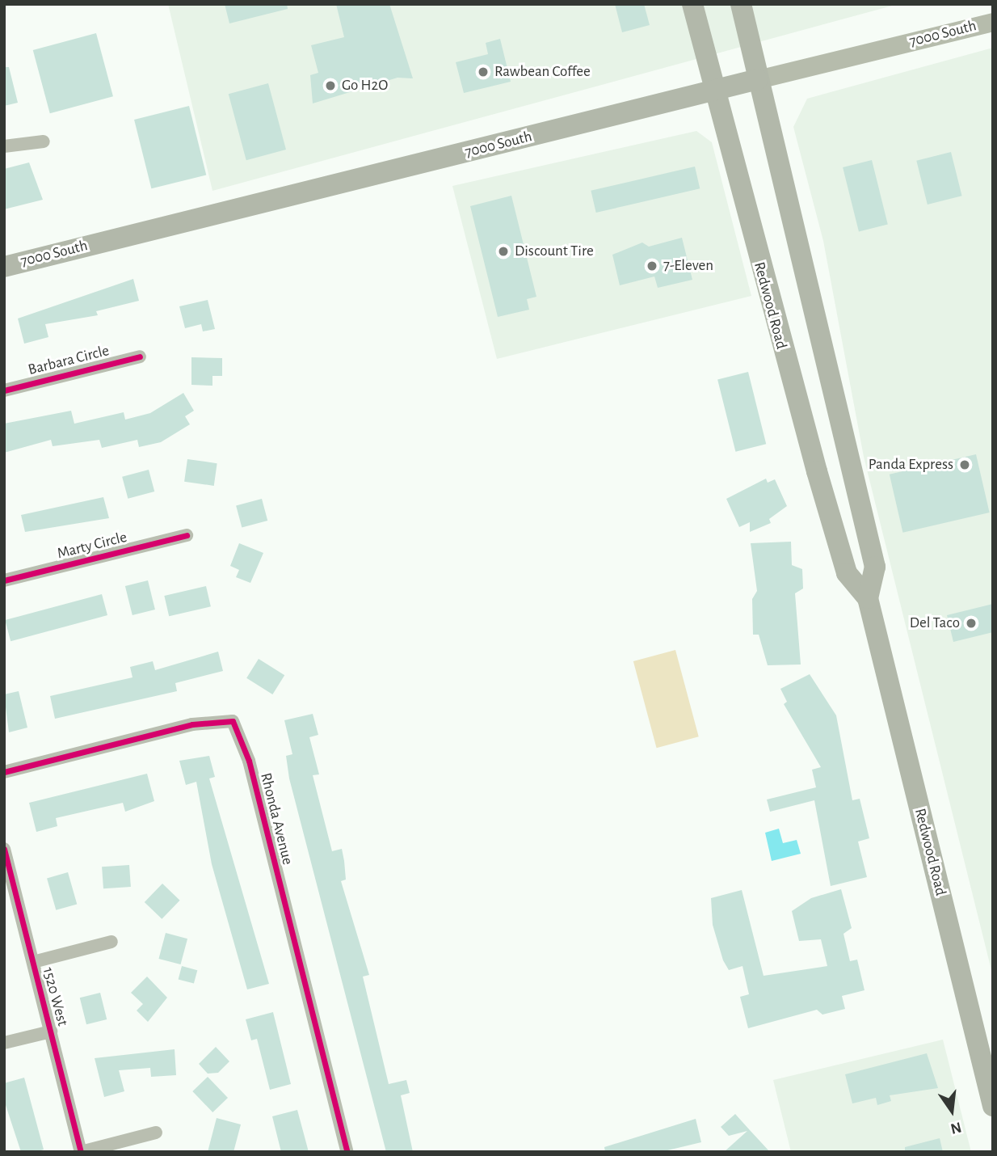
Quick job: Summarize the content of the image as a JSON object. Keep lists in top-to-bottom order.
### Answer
{
  "streets": {
    "main road": ["7000 South", "Redwood Road"],
    "street": [
      "Barbara Circle",
      "Marty Circle",
      "Rhonda Avenue",
      "1520 West"
    ]
  },
  "crossings": [
    ["7000 South", "Redwood Road"]
  ],
  "places": [
    "Rawbean Coffee",
    "Go H2O",
    "Discount Tire",
    "7-Eleven",
    "Panda Express",
    "Del Taco"
  ],
  "north": "bottom"
}
